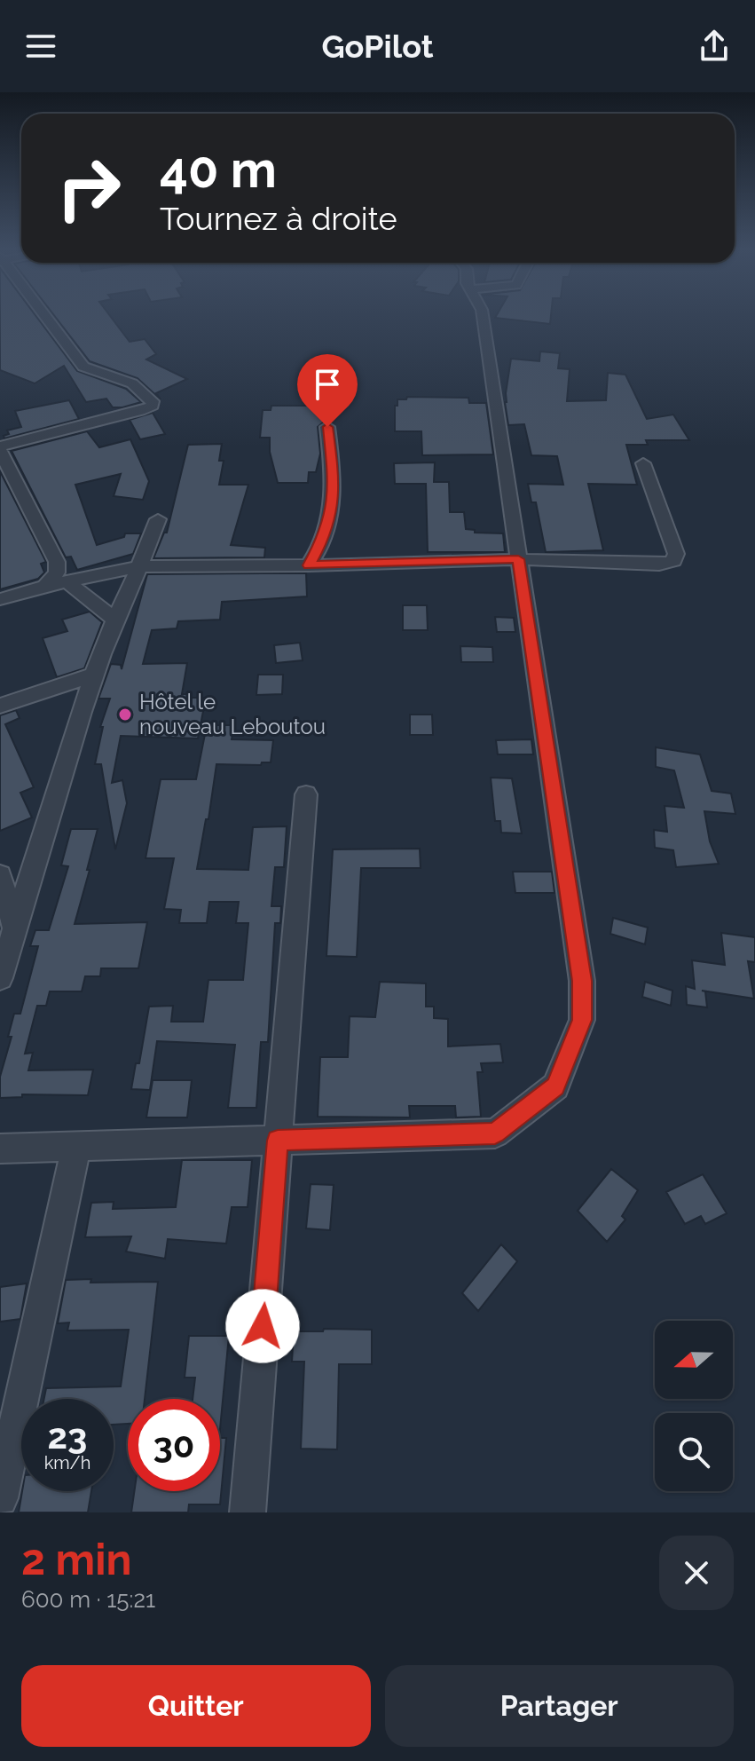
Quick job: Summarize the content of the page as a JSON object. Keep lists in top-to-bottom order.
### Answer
{
  "places": ["Hôtel le nouveau Leboutou"],
  "north": "left",
  "page": {
    "header": "GoPilot",
    "turn": ["40 m", "Tournez à droite"],
    "speed": "23 km/h",
    "limit": "30",
    "heading": ["2 min", "600 m · 15:21"],
    "buttons": ["Quitter", "Partager"]
  }
}
